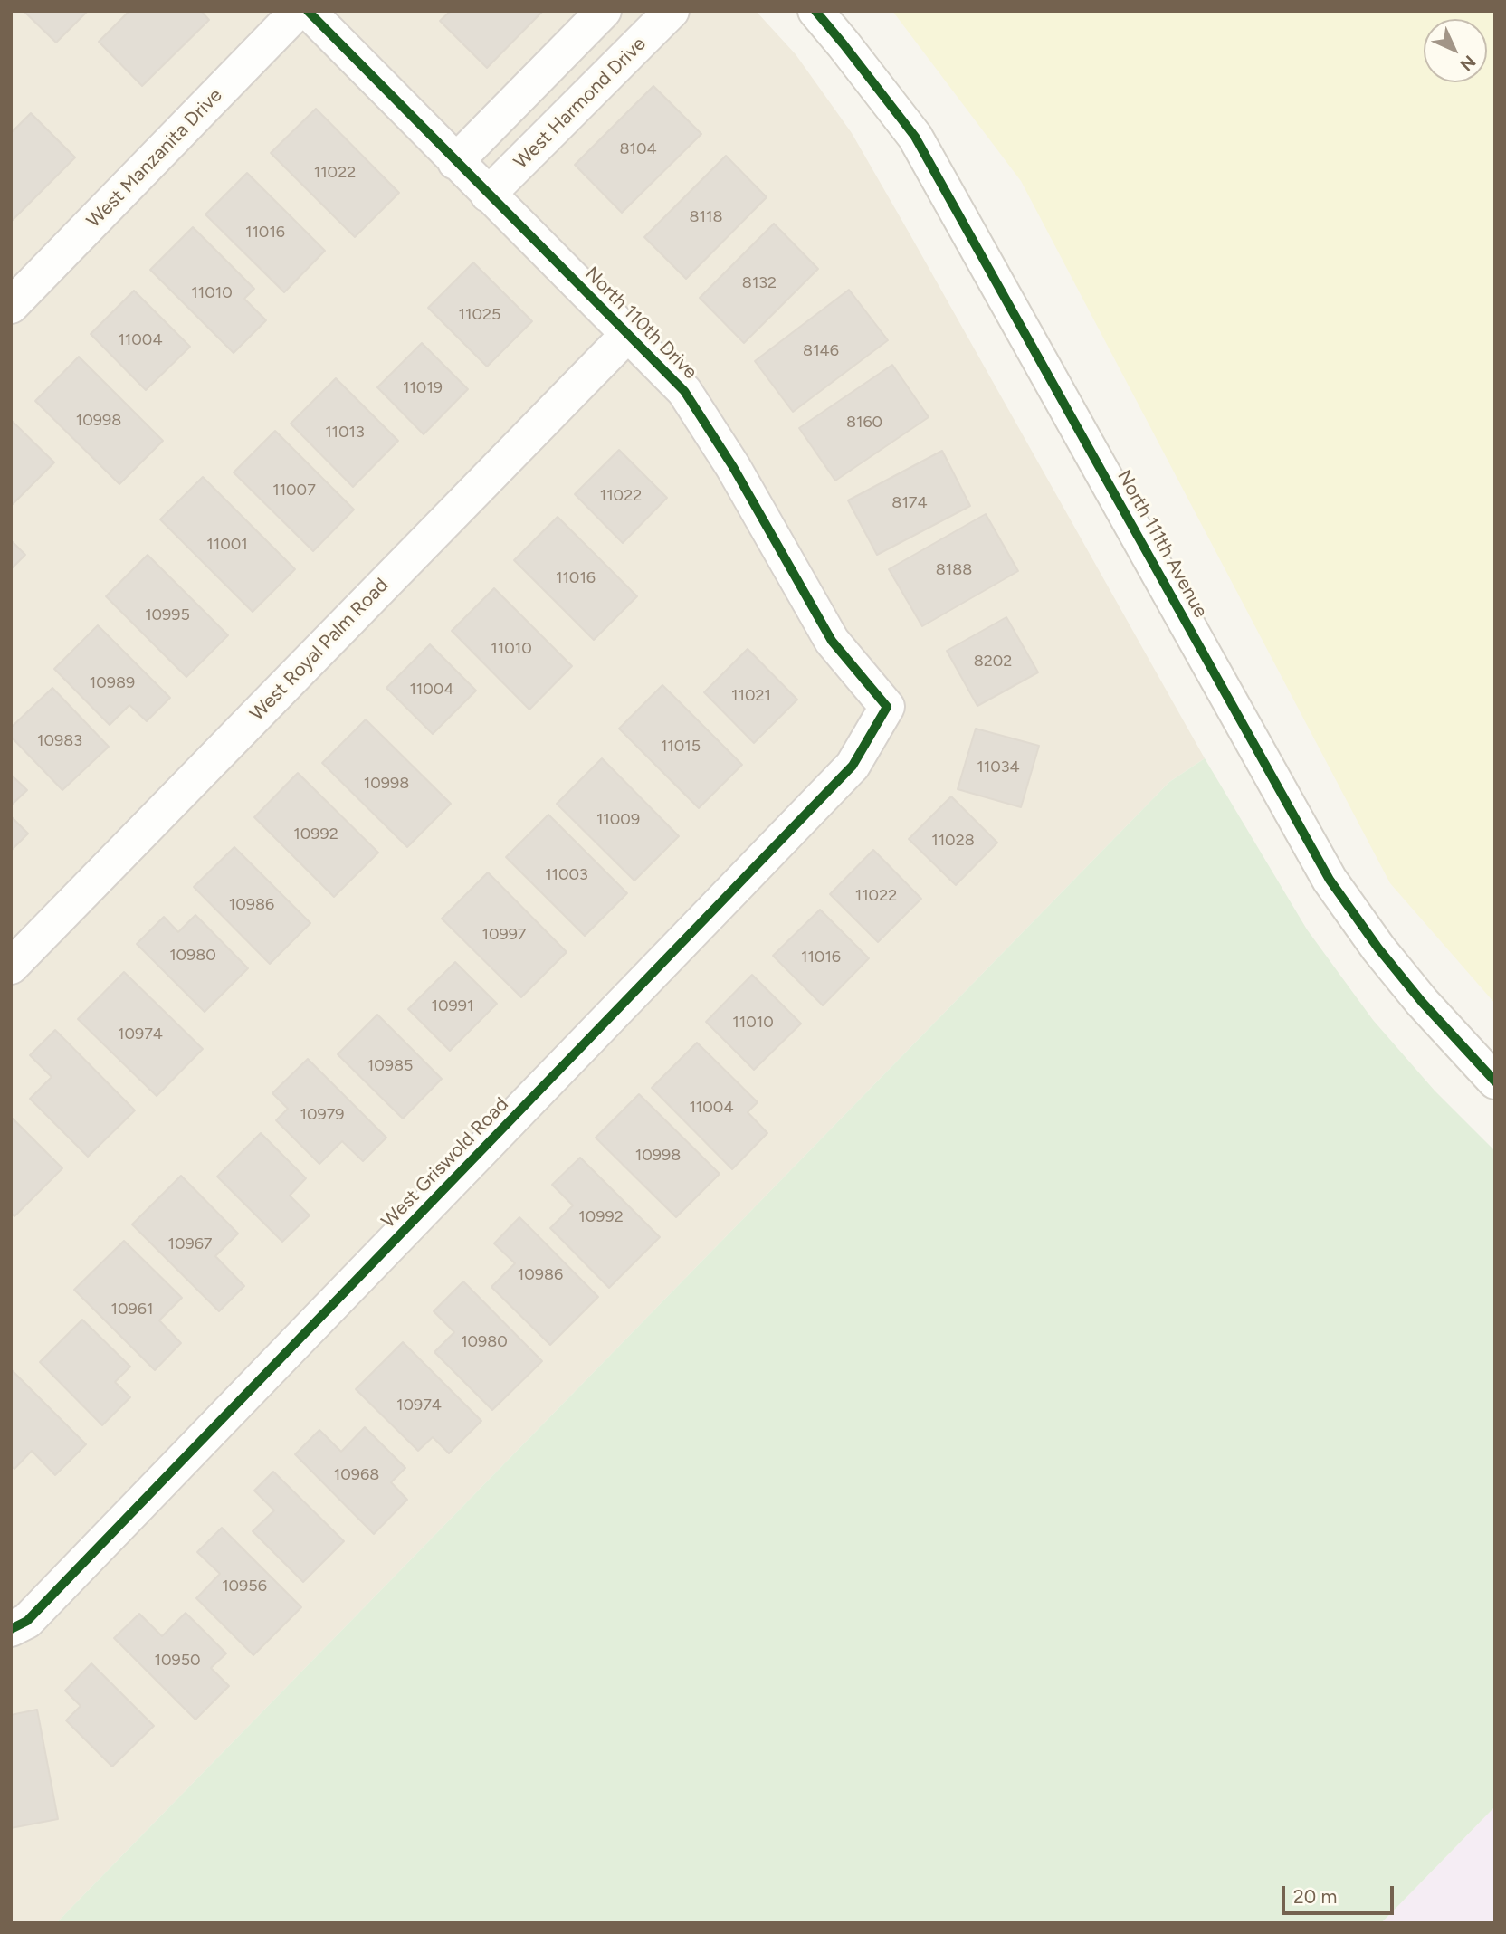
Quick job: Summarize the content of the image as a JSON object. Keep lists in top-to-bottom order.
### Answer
{
  "streets": {
    "street": [
      "West Harmond Drive",
      "West Manzanita Drive",
      "North 110th Drive",
      "North 111th Avenue",
      "West Royal Palm Road",
      "West Griswold Road"
    ]
  },
  "crossings": [
    ["West Harmond Drive", "North 110th Drive"],
    ["North 110th Drive", "West Royal Palm Road"],
    ["North 110th Drive", "West Griswold Road"]
  ],
  "house_numbers": [
    "8104",
    "11022",
    "8118",
    "11016",
    "8132",
    "11010",
    "11025",
    "11004",
    "8146",
    "11019",
    "10998",
    "8160",
    "11013",
    "11007",
    "11022",
    "8174",
    "11001",
    "8188",
    "11016",
    "10995",
    "11010",
    "8202",
    "10989",
    "11004",
    "11021",
    "10983",
    "11015",
    "11034",
    "10998",
    "11009",
    "10992",
    "11028",
    "11003",
    "11022",
    "10986",
    "10997",
    "10980",
    "11016",
    "10991",
    "11010",
    "10974",
    "10985",
    "11004",
    "10979",
    "10998",
    "10992",
    "10967",
    "10986",
    "10961",
    "10980",
    "10974",
    "10968",
    "10956",
    "10950"
  ],
  "scale_bar": "20 m",
  "north": "bottom right"
}
